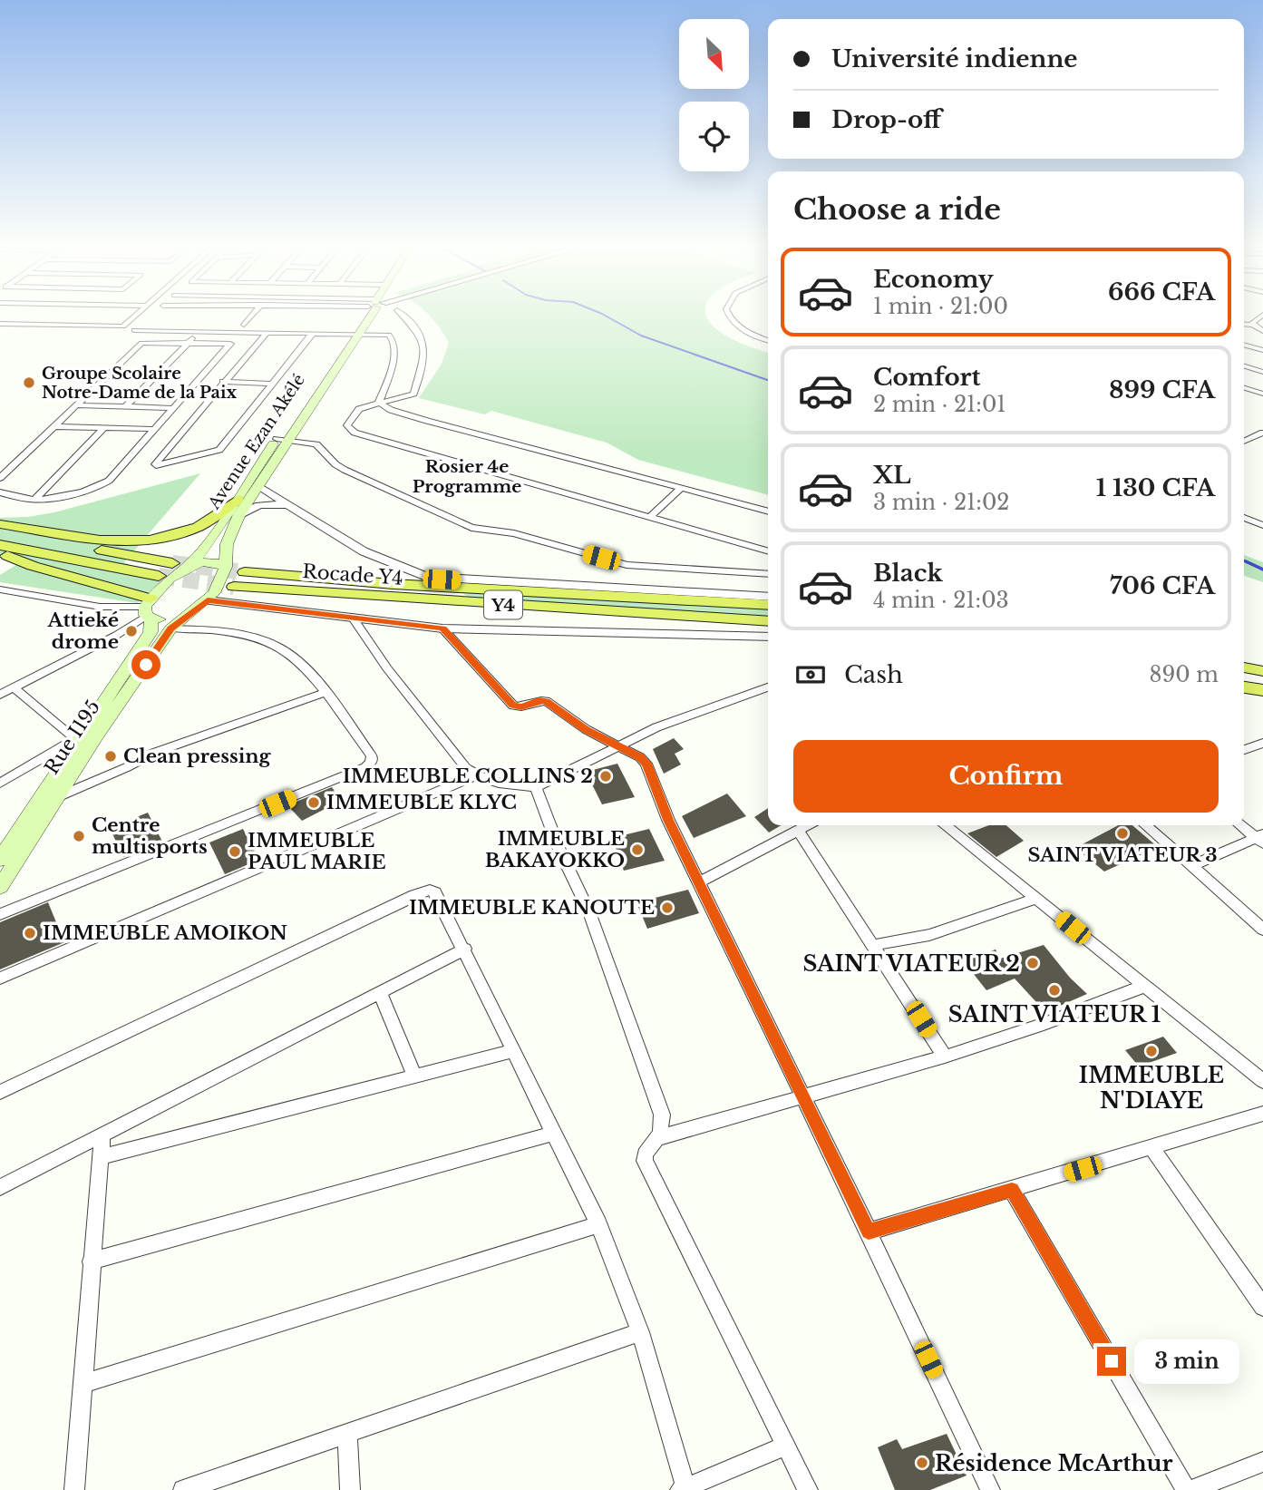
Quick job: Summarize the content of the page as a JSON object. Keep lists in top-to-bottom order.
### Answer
{
  "streets": {
    "highway": ["Rocade Y4", "Y4"],
    "main road": ["Avenue Ezan Akélé", "Rue I195"]
  },
  "crossings": [
    ["Avenue Ezan Akélé", "Rue I195"]
  ],
  "districts": ["Rosier 4e Programme"],
  "places": [
    "Groupe Scolaire Notre-Dame de la Paix",
    "Attieké drome",
    "Clean pressing",
    "IMMEUBLE COLLINS 2",
    "IMMEUBLE KLYC",
    "SAINT VIATEUR 3",
    "Centre multisports",
    "IMMEUBLE BAKAYOKKO",
    "IMMEUBLE PAUL MARIE",
    "IMMEUBLE KANOUTE",
    "IMMEUBLE AMOIKON",
    "SAINT VIATEUR 2",
    "SAINT VIATEUR 1",
    "IMMEUBLE N'DIAYE",
    "Résidence McArthur"
  ],
  "north": "bottom right",
  "page": {
    "banner": ["Université indienne", "Drop-off"],
    "heading": "Choose a ride",
    "list": [
      {
        "name": "Economy",
        "note": "1 min · 21:00",
        "value": "666 CFA"
      },
      {
        "name": "Comfort",
        "note": "2 min · 21:01",
        "value": "899 CFA"
      },
      {
        "name": "XL",
        "note": "3 min · 21:02",
        "value": "1 130 CFA"
      },
      {
        "name": "Black",
        "note": "4 min · 21:03",
        "value": "706 CFA"
      }
    ],
    "pay": ["Cash", "890 m"],
    "buttons": "Confirm",
    "bubble": "3 min"
  }
}
